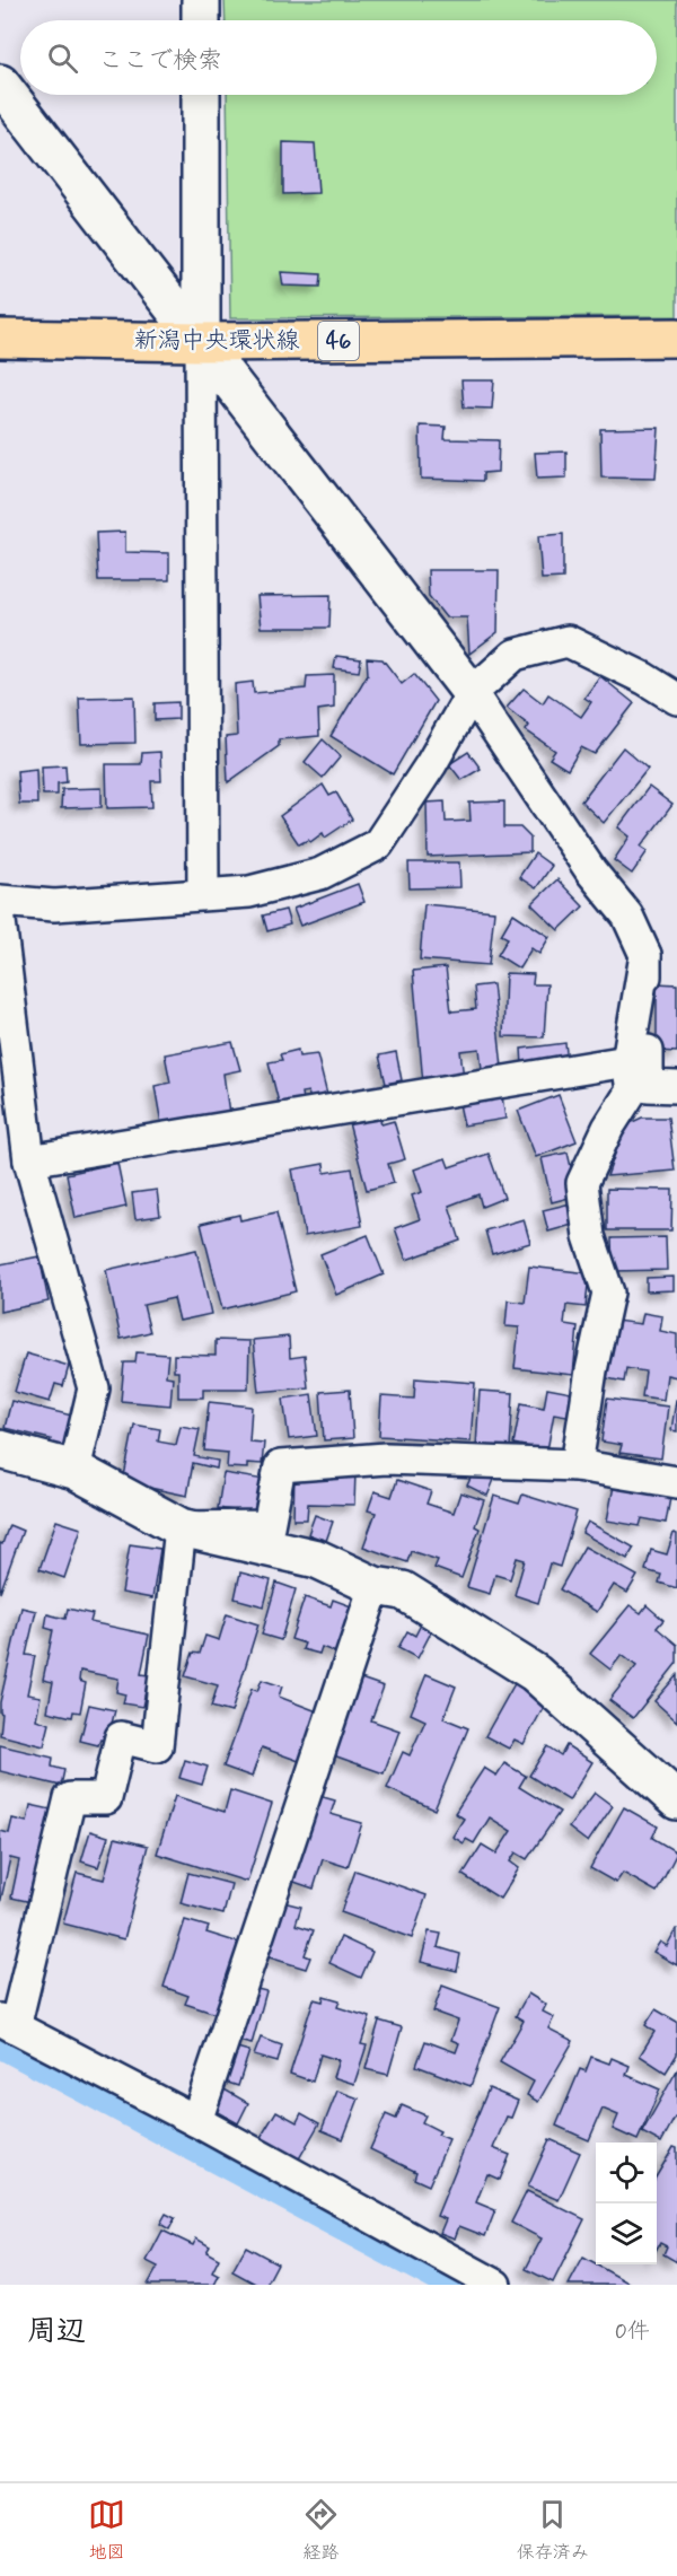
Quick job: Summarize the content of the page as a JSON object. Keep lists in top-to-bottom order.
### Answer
{
  "streets": {
    "main road": ["新潟中央環状線", "46"]
  },
  "page": {
    "search": "ここで検索",
    "heading": ["周辺", "0件"],
    "nav": ["地図", "経路", "保存済み"]
  }
}
